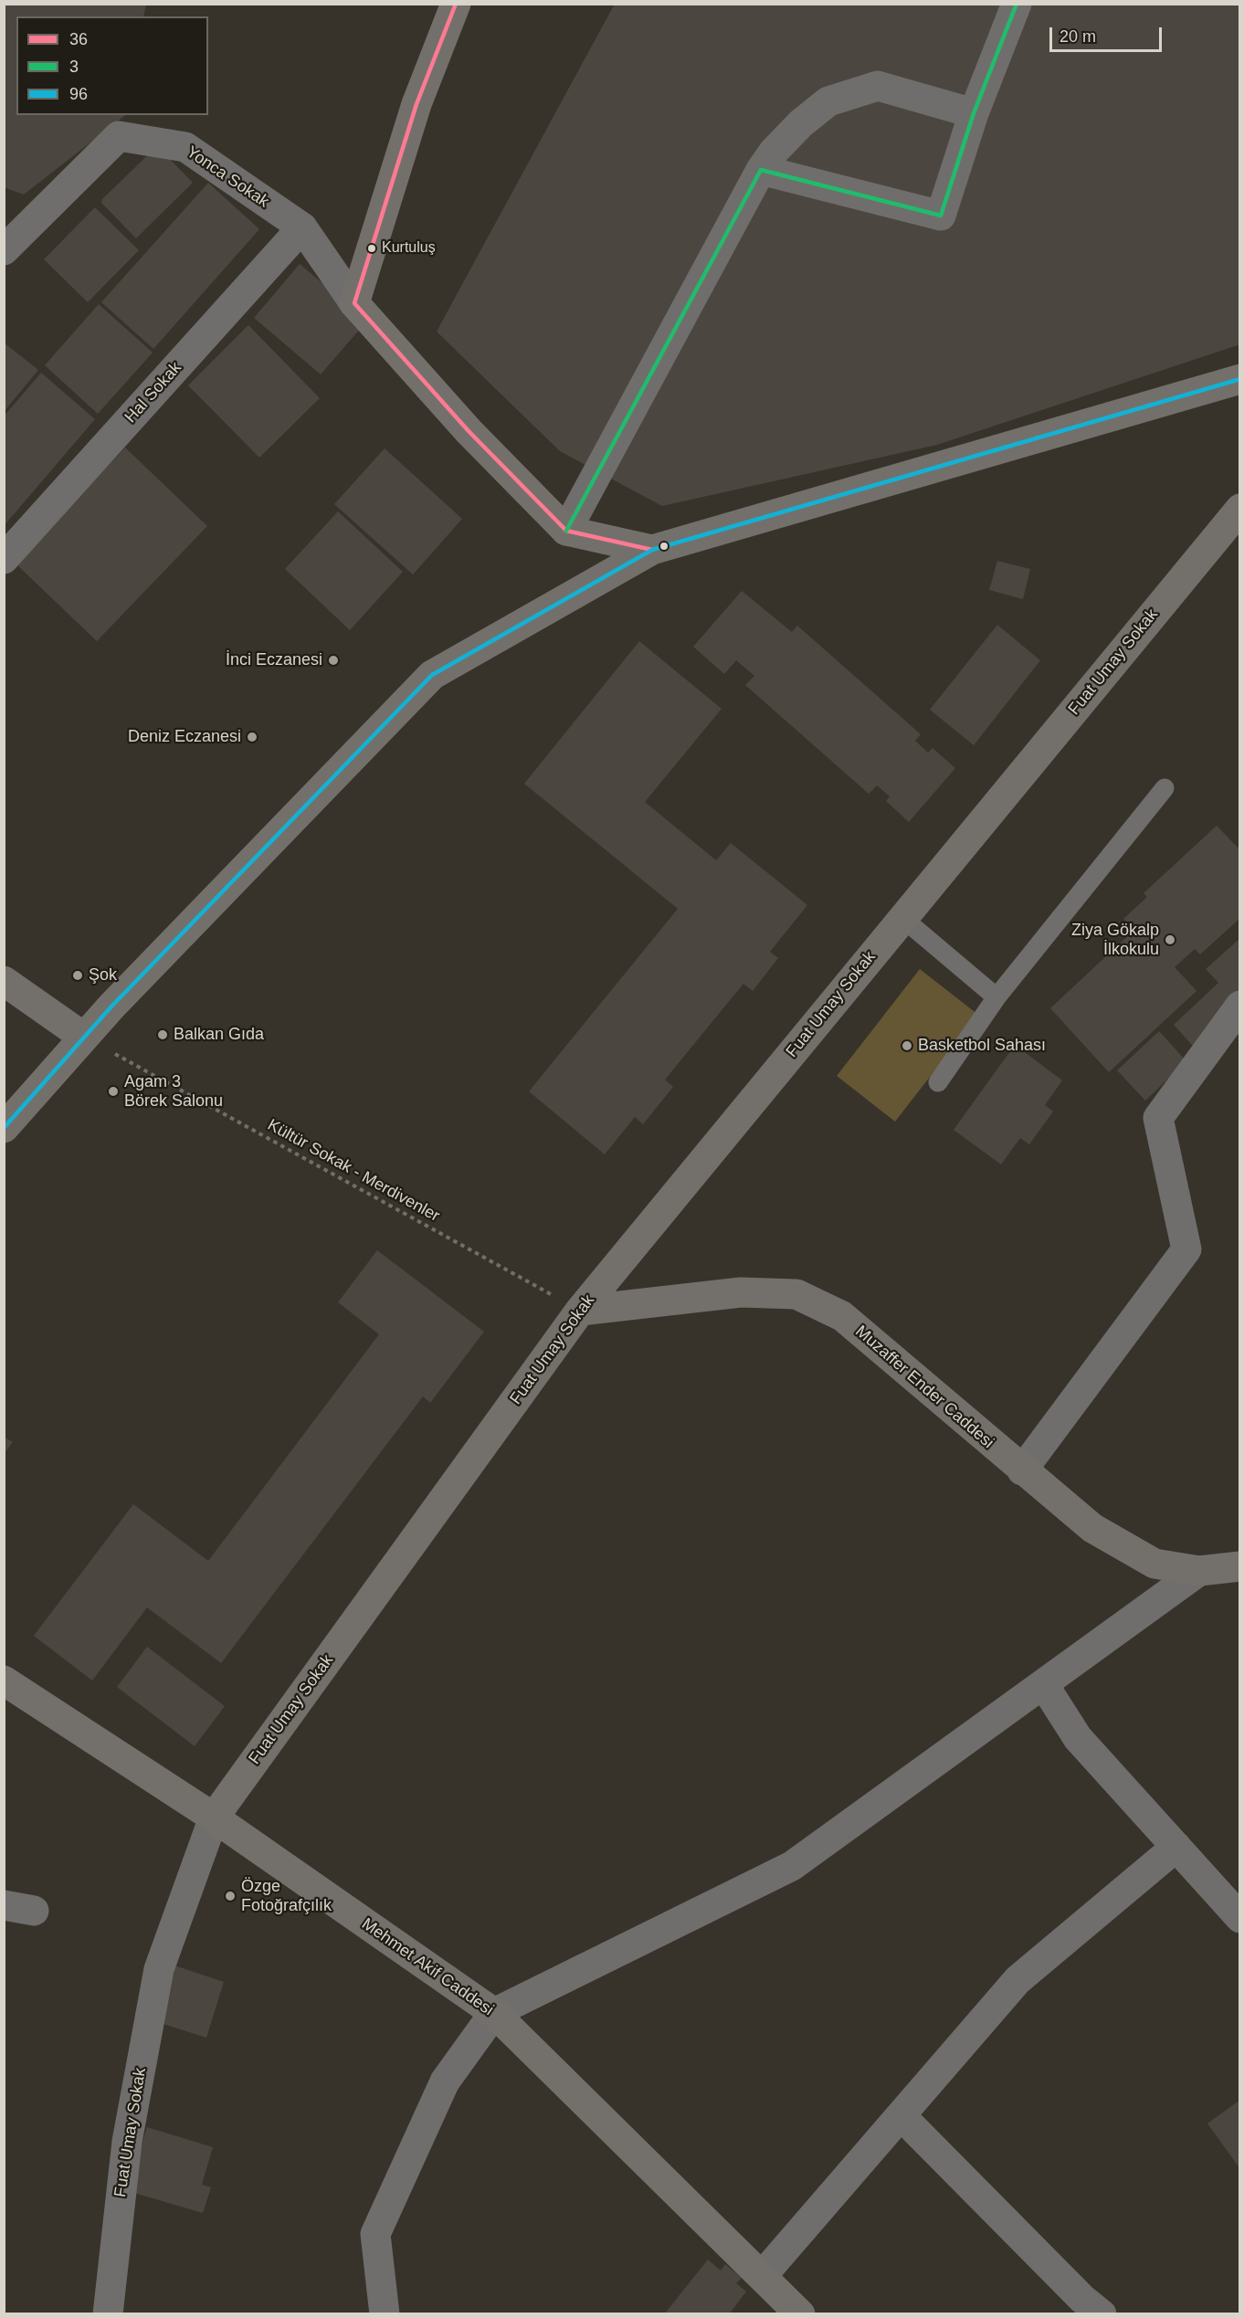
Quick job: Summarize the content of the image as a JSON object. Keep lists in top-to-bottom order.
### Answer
{
  "streets": {
    "street": [
      "Yonca Sokak",
      "Hal Sokak",
      "Fuat Umay Sokak",
      "Muzaffer Ender Caddesi",
      "Mehmet Akif Caddesi"
    ],
    "path": ["Kültür Sokak - Merdivenler"]
  },
  "crossings": [
    ["Yonca Sokak", "Hal Sokak"],
    ["Fuat Umay Sokak", "Kültür Sokak - Merdivenler"],
    ["Fuat Umay Sokak", "Muzaffer Ender Caddesi"],
    ["Fuat Umay Sokak", "Mehmet Akif Caddesi"],
    ["Kültür Sokak - Merdivenler", "Muzaffer Ender Caddesi"]
  ],
  "places": [
    "Kurtuluş",
    "İnci Eczanesi",
    "Deniz Eczanesi",
    "Ziya Gökalp İlkokulu",
    "Şok",
    "Balkan Gıda",
    "Basketbol Sahası",
    "Agam 3 Börek Salonu",
    "Özge Fotoğrafçılık"
  ],
  "lines": ["transit line 36", "transit line 3", "transit line 96"],
  "legend": ["36", "3", "96"],
  "scale_bar": "20 m"
}
